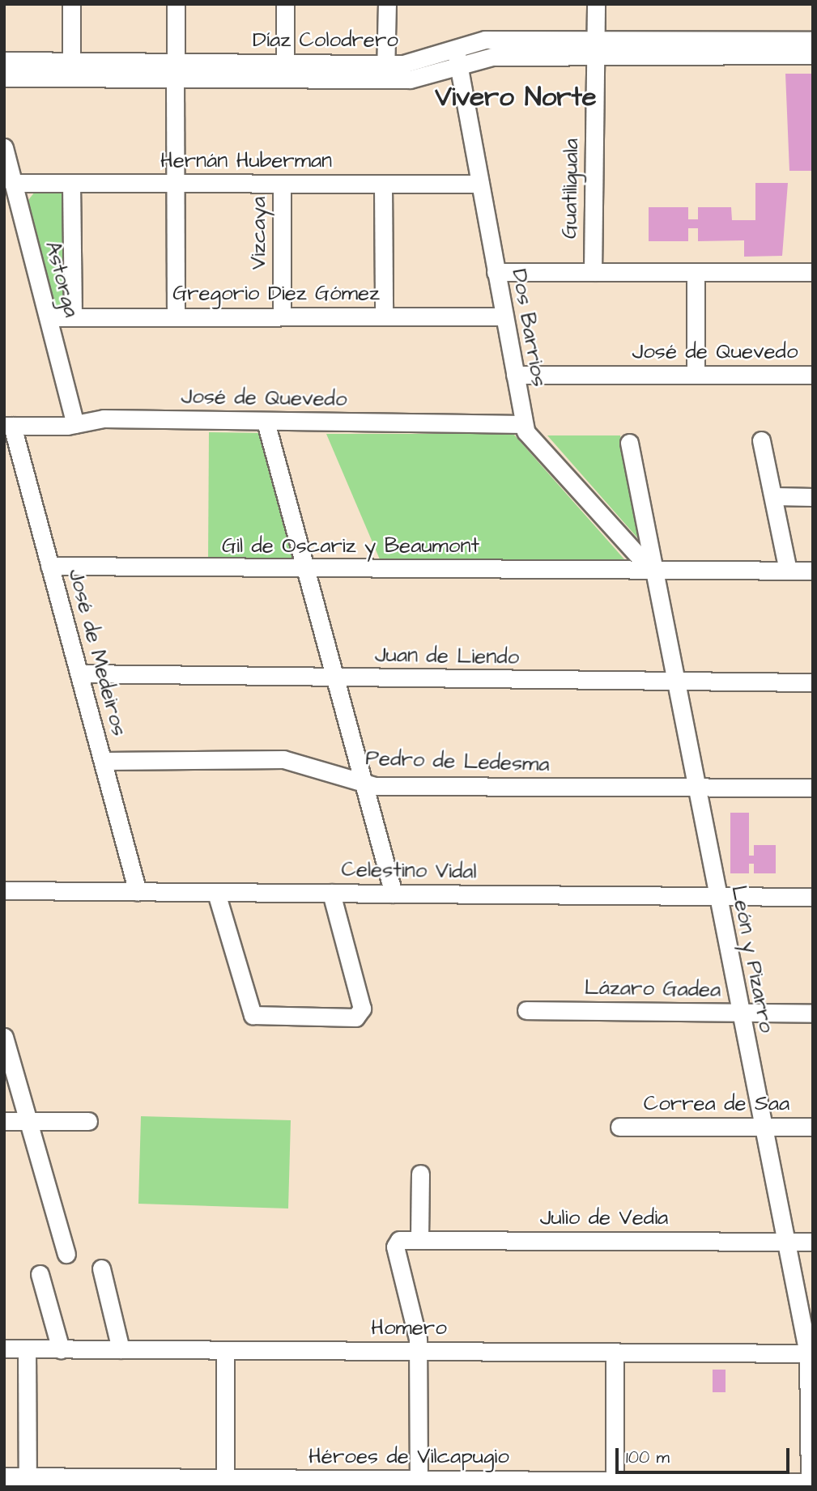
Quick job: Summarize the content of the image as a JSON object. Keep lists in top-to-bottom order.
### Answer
{
  "streets": {
    "street": [
      "Díaz Colodrero",
      "Hernán Huberman",
      "Guatiliguala",
      "Vizcaya",
      "Astorga",
      "Gregorio Diez Gómez",
      "Dos Barrios",
      "José de Quevedo",
      "Gil de Oscariz y Beaumont",
      "José de Medeiros",
      "Juan de Liendo",
      "Pedro de Ledesma",
      "Celestino Vidal",
      "León y Pizarro",
      "Lázaro Gadea",
      "Correa de Saa",
      "Julio de Vedia",
      "Homero",
      "Héroes de Vilcapugio"
    ]
  },
  "crossings": [
    ["Díaz Colodrero", "Guatiliguala"],
    ["Díaz Colodrero", "Dos Barrios"],
    ["Hernán Huberman", "Vizcaya"],
    ["Hernán Huberman", "Astorga"],
    ["Hernán Huberman", "Dos Barrios"],
    ["Vizcaya", "Gregorio Diez Gómez"],
    ["Astorga", "Gregorio Diez Gómez"],
    ["Astorga", "José de Quevedo"],
    ["Gregorio Diez Gómez", "Dos Barrios"],
    ["Dos Barrios", "José de Quevedo"],
    ["José de Quevedo", "José de Medeiros"],
    ["Gil de Oscariz y Beaumont", "José de Medeiros"],
    ["Gil de Oscariz y Beaumont", "León y Pizarro"],
    ["José de Medeiros", "Juan de Liendo"],
    ["José de Medeiros", "Pedro de Ledesma"],
    ["José de Medeiros", "Celestino Vidal"],
    ["Juan de Liendo", "León y Pizarro"],
    ["Pedro de Ledesma", "León y Pizarro"],
    ["Celestino Vidal", "León y Pizarro"],
    ["León y Pizarro", "Lázaro Gadea"],
    ["León y Pizarro", "Correa de Saa"],
    ["León y Pizarro", "Julio de Vedia"],
    ["León y Pizarro", "Homero"],
    ["León y Pizarro", "Héroes de Vilcapugio"],
    ["Julio de Vedia", "Homero"]
  ],
  "districts": ["Vivero Norte"],
  "scale_bar": "100 m"
}
